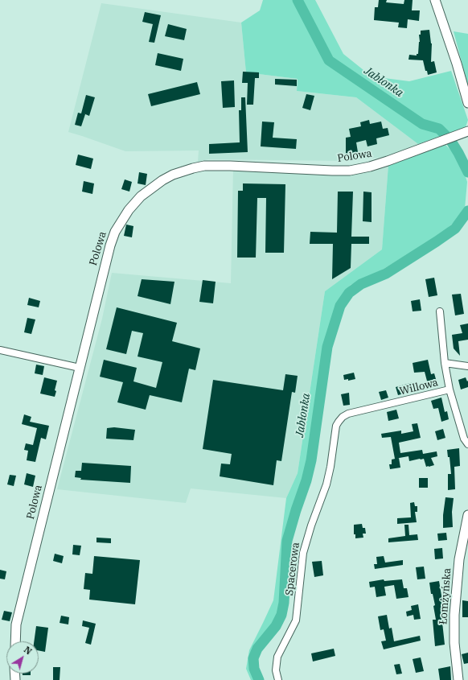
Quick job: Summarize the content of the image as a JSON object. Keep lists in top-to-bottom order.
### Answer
{
  "streets": {
    "street": [
      "Polowa",
      "Willowa",
      "Spacerowa",
      "Łomżyńska"
    ]
  },
  "crossings": [
    ["Willowa", "Spacerowa"]
  ],
  "water": ["Jabłonka"],
  "north": "top right"
}
